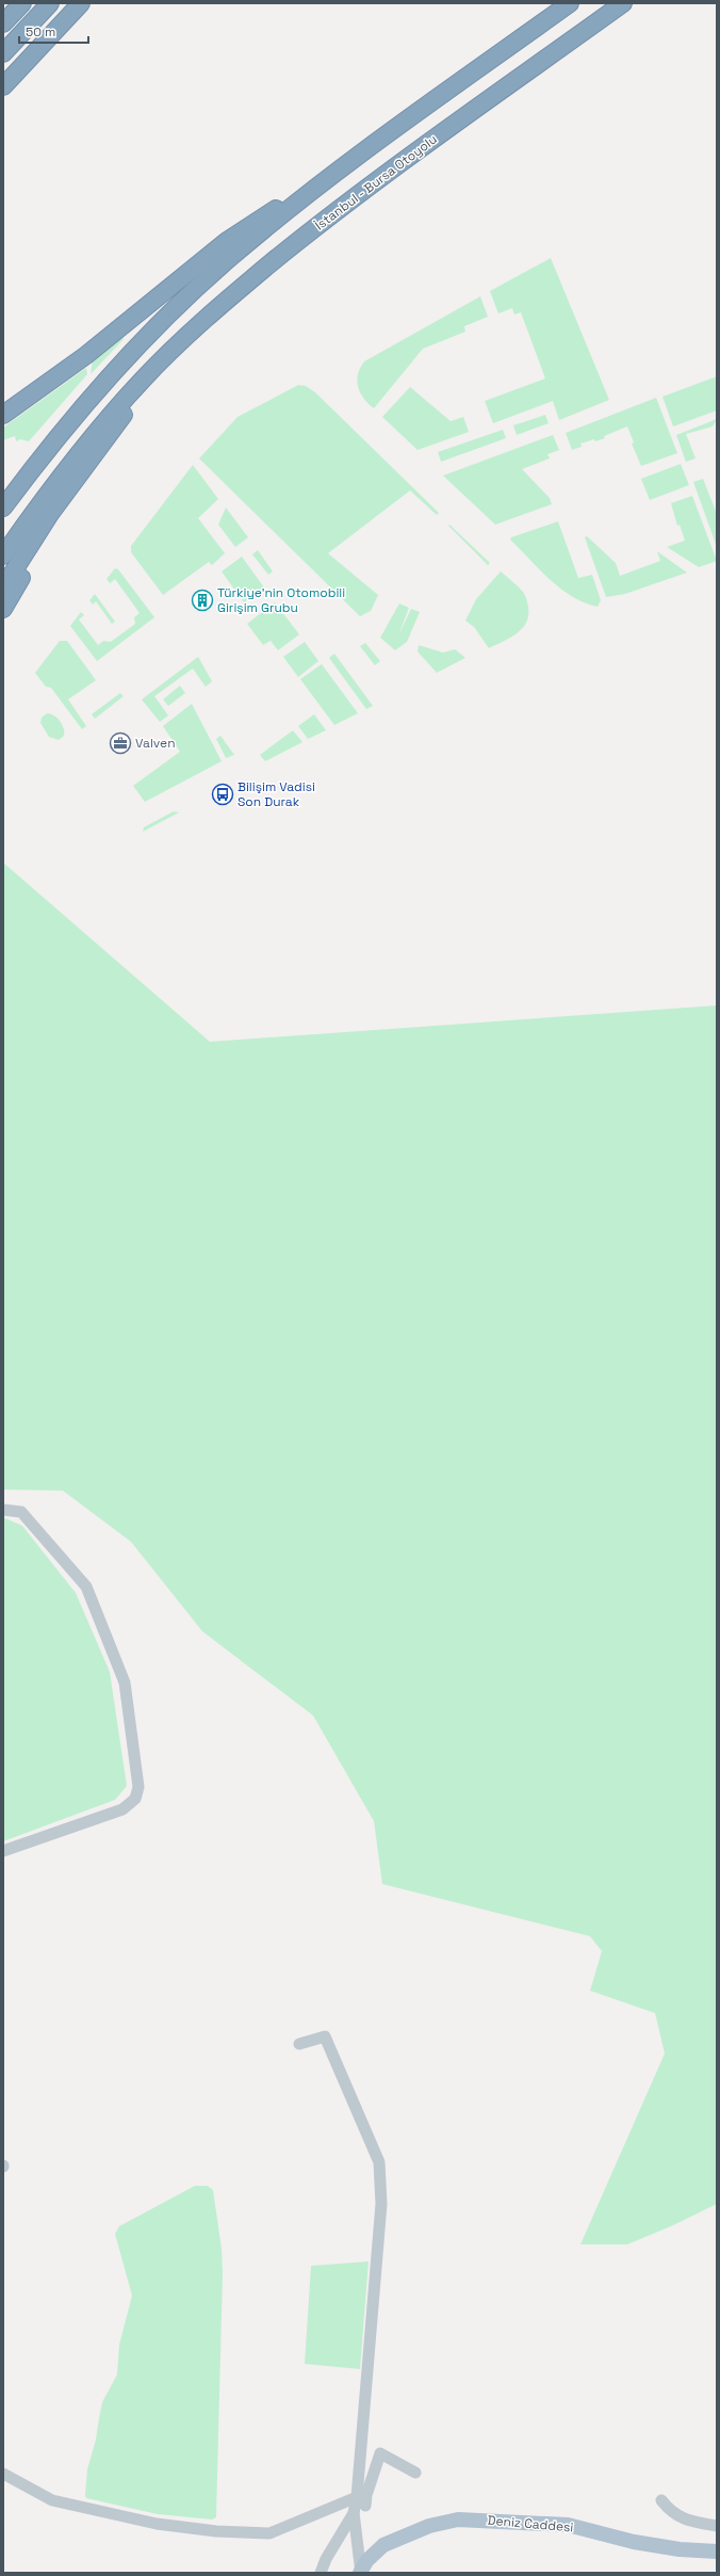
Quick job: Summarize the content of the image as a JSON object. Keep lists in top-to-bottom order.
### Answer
{
  "streets": {
    "highway": ["İstanbul - Bursa Otoyolu"],
    "main road": ["Deniz Caddesi"]
  },
  "places": {
    "building": ["Türkiye'nin Otomobili Girişim Grubu"],
    "office": ["Valven"],
    "bus stop": ["Bilişim Vadisi Son Durak"]
  },
  "scale_bar": "50 m"
}
